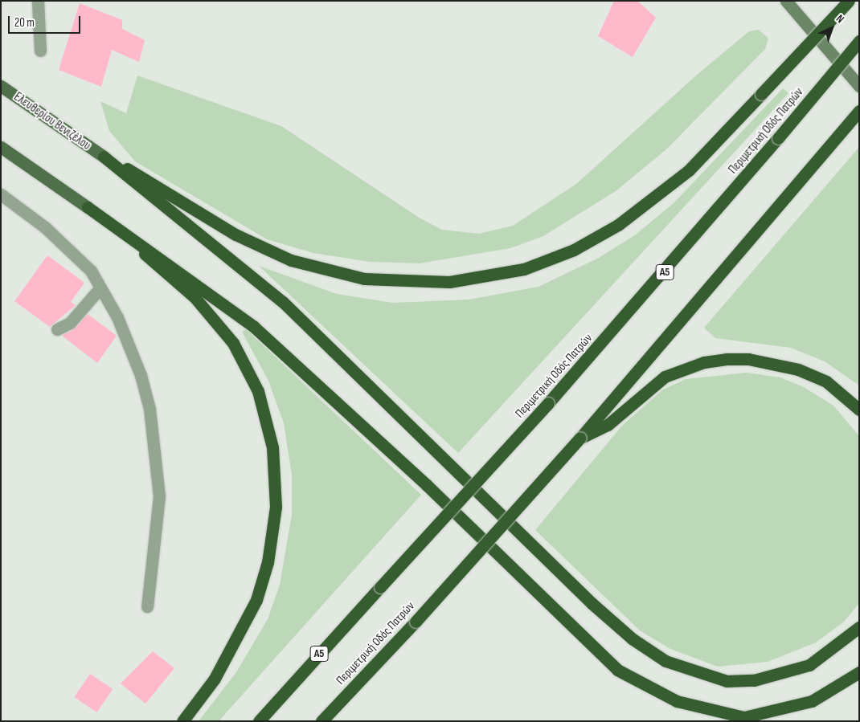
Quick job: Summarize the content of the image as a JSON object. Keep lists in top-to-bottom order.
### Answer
{
  "streets": {
    "highway": ["Περιμετρική Οδός Πατρών", "Α5"],
    "main road": ["Ελευθερίου Βενιζέλου"]
  },
  "scale_bar": "20 m",
  "north": "top right"
}
